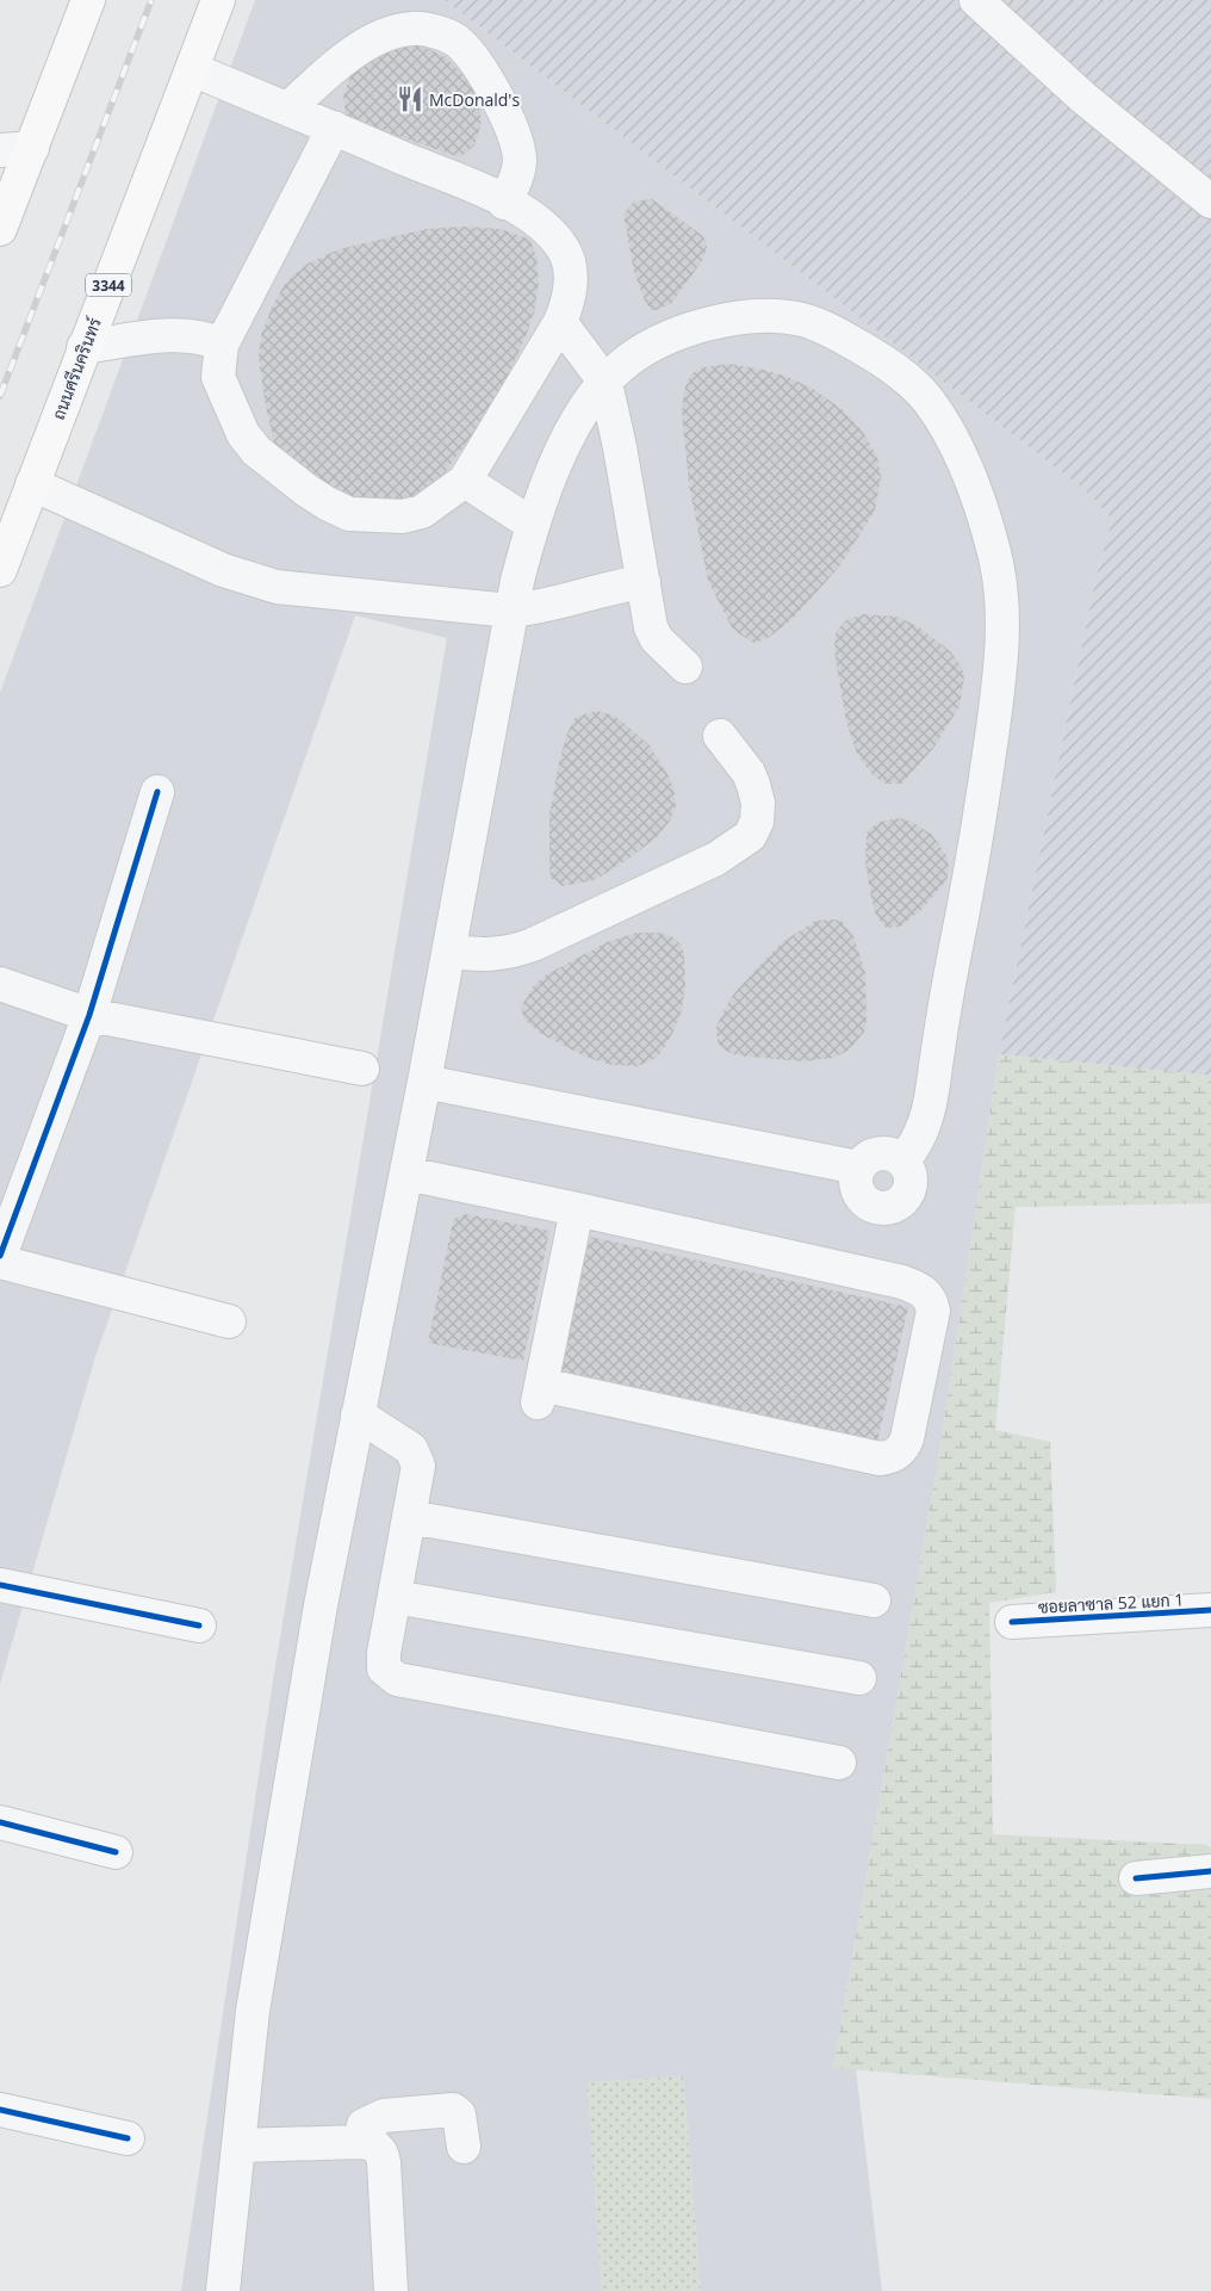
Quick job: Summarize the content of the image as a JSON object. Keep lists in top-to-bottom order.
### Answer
{
  "streets": {
    "main road": ["3344", "ถนนศรีนครินทร์"],
    "street": ["ซอยลาซาล 52 แยก 1"]
  },
  "places": {
    "restaurant": ["McDonald's"]
  }
}
